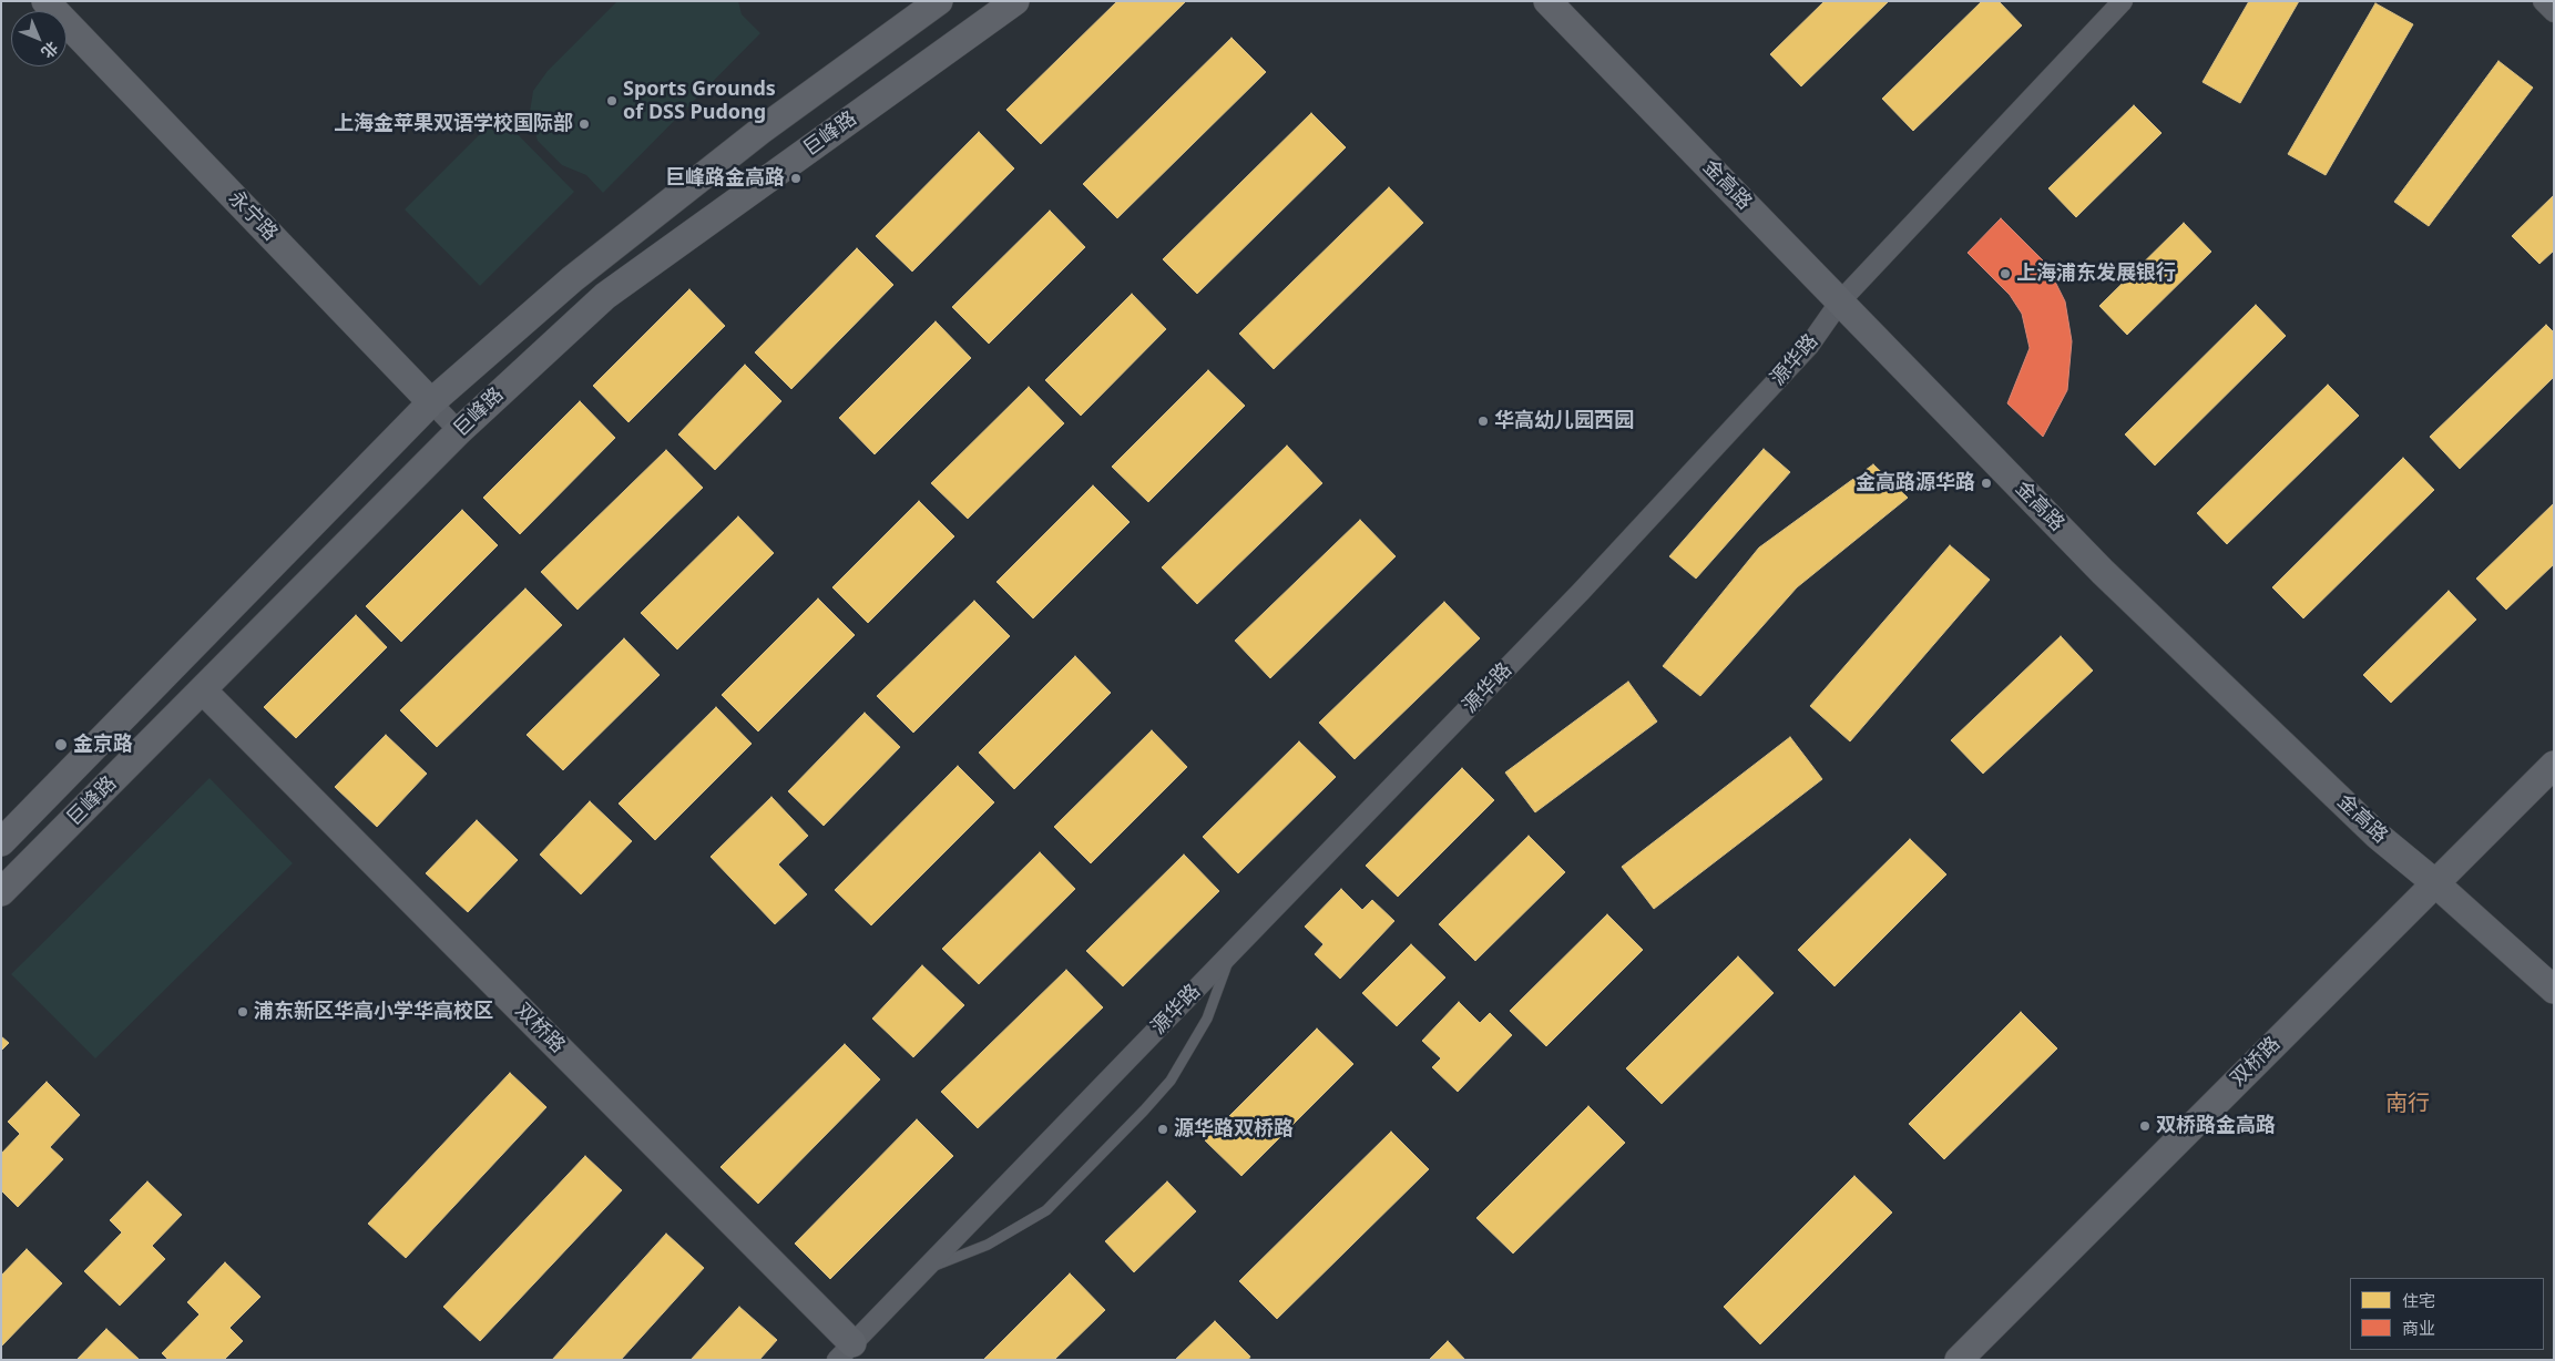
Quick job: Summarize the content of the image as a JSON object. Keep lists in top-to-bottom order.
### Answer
{
  "streets": {
    "main road": [
      "巨峰路",
      "金高路",
      "永宁路",
      "双桥路"
    ],
    "street": ["源华路"]
  },
  "crossings": [
    ["巨峰路", "永宁路"],
    ["巨峰路", "双桥路"],
    ["金高路", "源华路"],
    ["金高路", "双桥路"],
    ["源华路", "双桥路"]
  ],
  "districts": ["南行"],
  "places": [
    "Sports Grounds of DSS Pudong",
    "上海金苹果双语学校国际部",
    "巨峰路金高路",
    "上海浦东发展银行",
    "华高幼儿园西园",
    "金高路源华路",
    "金京路",
    "浦东新区华高小学华高校区",
    "双桥路金高路",
    "源华路双桥路"
  ],
  "legend": ["住宅", "商业"],
  "north": "bottom right"
}
